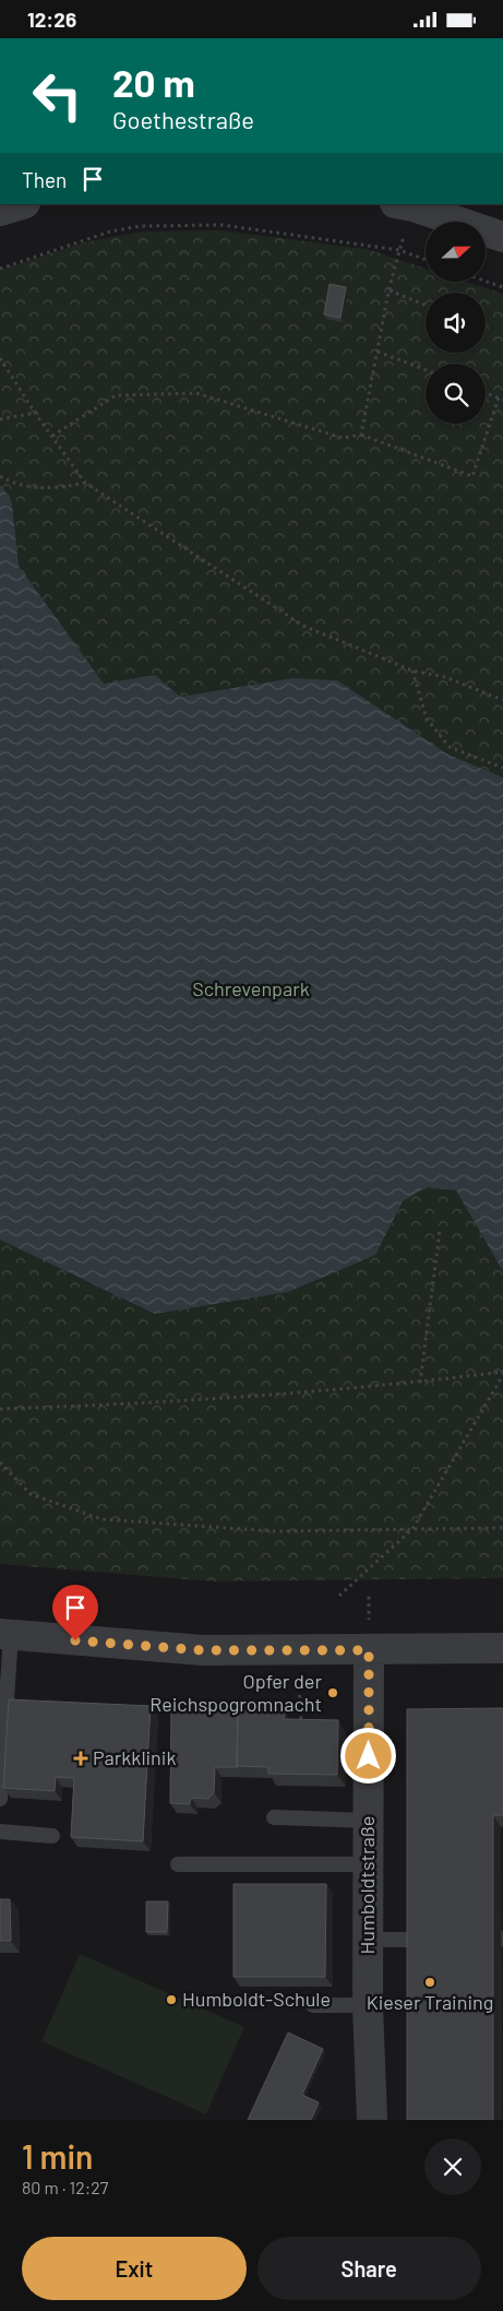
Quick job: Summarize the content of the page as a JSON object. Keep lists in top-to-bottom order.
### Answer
{
  "streets": {
    "street": ["Humboldtstraße"]
  },
  "parks": ["Schrevenpark"],
  "places": {
    "other": ["Opfer der Reichspogromnacht", "Kieser Training", "Humboldt-Schule"],
    "health": ["Parkklinik"]
  },
  "north": "right",
  "page": {
    "status": "12:26",
    "turn": ["20 m", "Goethestraße"],
    "then": "Then",
    "heading": ["1 min", "80 m · 12:27"],
    "buttons": ["Exit", "Share"]
  }
}
